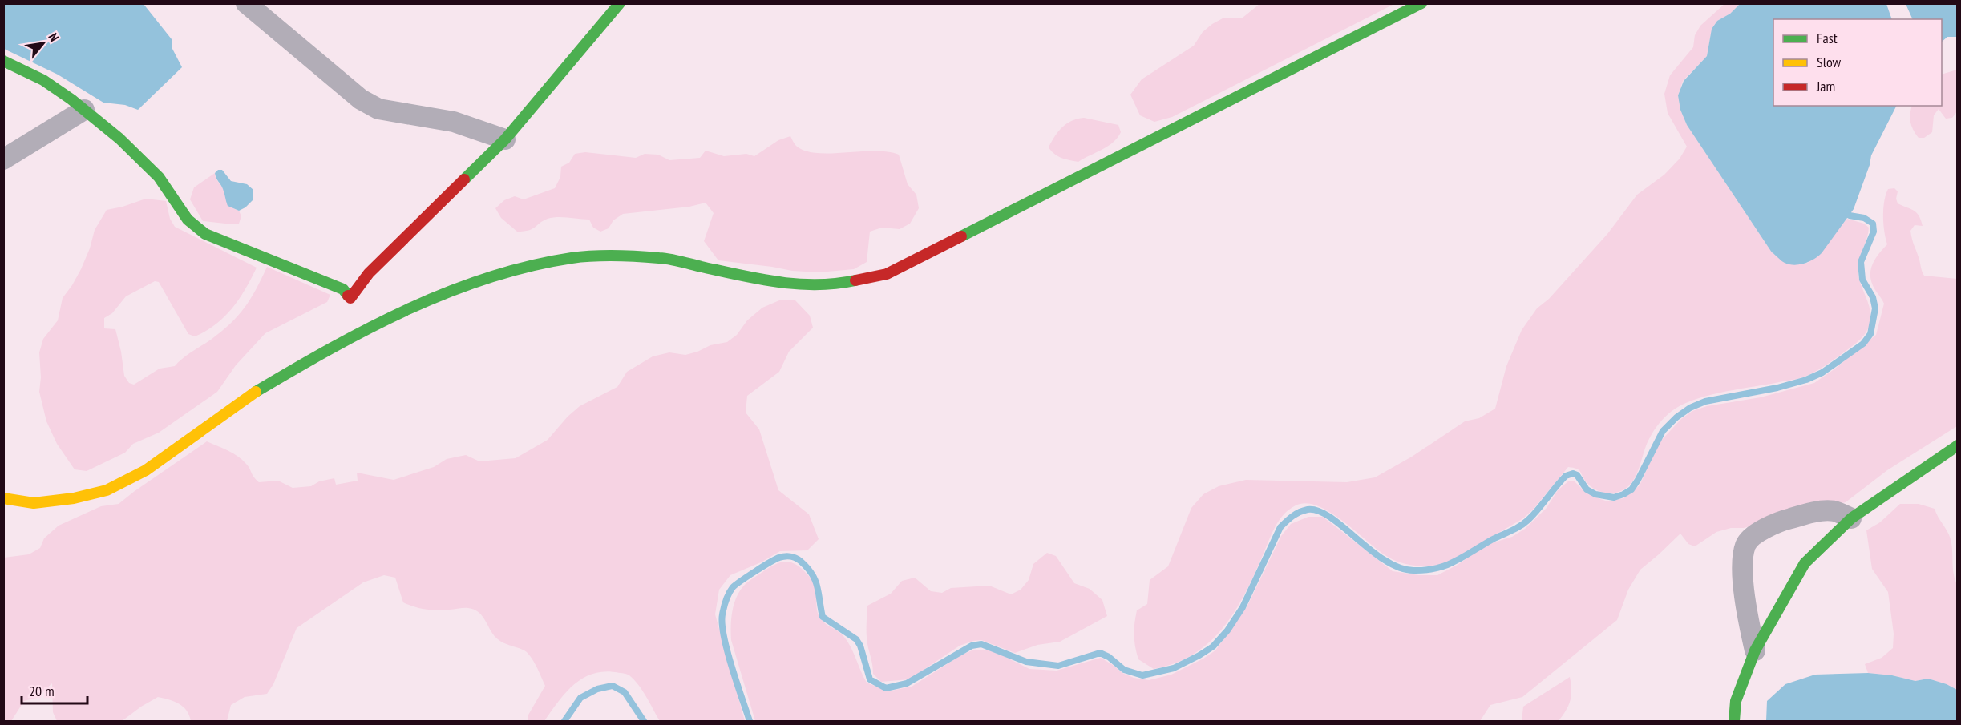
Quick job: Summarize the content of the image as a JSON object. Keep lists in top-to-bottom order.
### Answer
{
  "legend": ["Fast", "Slow", "Jam"],
  "scale_bar": "20 m",
  "north": "top right"
}
